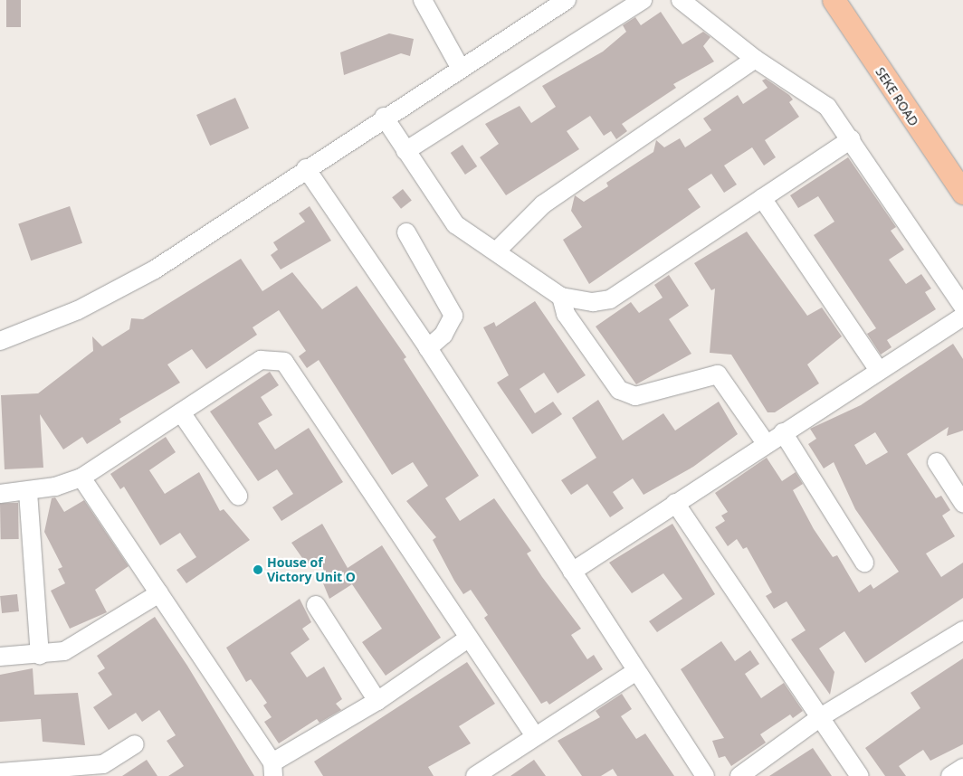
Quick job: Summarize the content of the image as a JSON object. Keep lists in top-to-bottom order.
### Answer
{
  "streets": {
    "main road": ["SEKE ROAD"]
  },
  "places": ["House of Victory Unit O"]
}
